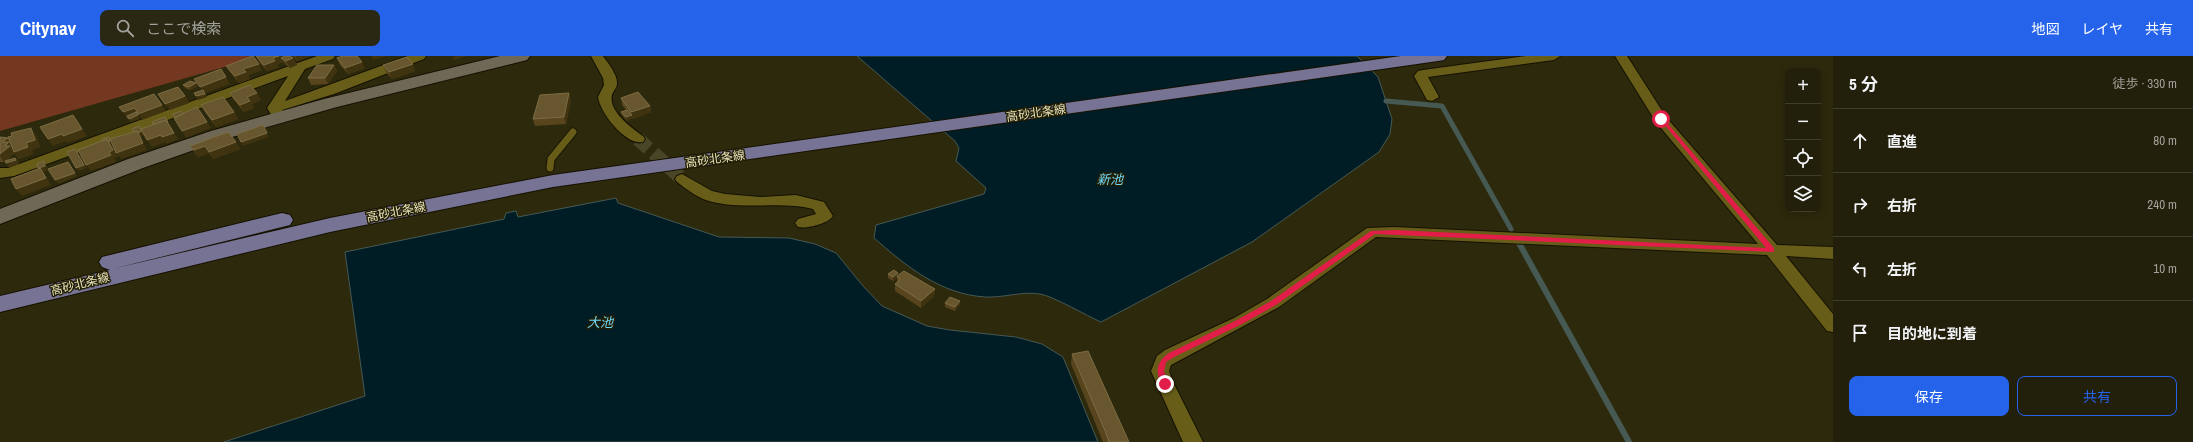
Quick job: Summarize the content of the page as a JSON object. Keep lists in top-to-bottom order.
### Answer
{
  "streets": {
    "main road": ["高砂北条線"]
  },
  "water": ["新池", "大池"],
  "page": {
    "header": "Citynav",
    "search": "ここで検索",
    "nav": ["地図", "レイヤ", "共有"],
    "heading": ["5 分", "徒歩 · 330 m"],
    "map_buttons": ["+", "−"],
    "list": [
      ["直進", "80 m"],
      ["右折", "240 m"],
      ["左折", "10 m"],
      "目的地に到着"
    ],
    "buttons": ["保存", "共有"]
  }
}
